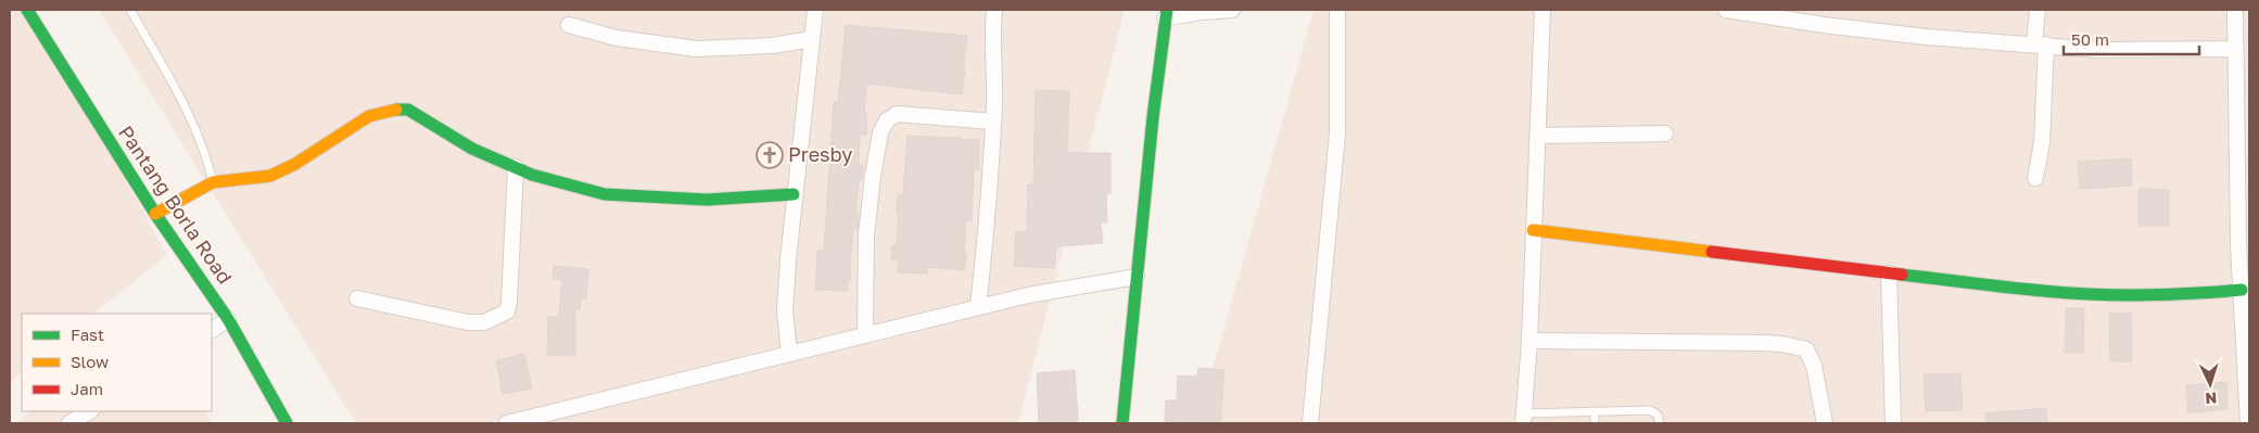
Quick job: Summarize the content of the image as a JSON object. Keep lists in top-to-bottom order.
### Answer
{
  "streets": {
    "street": ["Pantang Borla Road"]
  },
  "places": {
    "church": ["Presby"]
  },
  "legend": ["Fast", "Slow", "Jam"],
  "scale_bar": "50 m",
  "north": "bottom"
}
